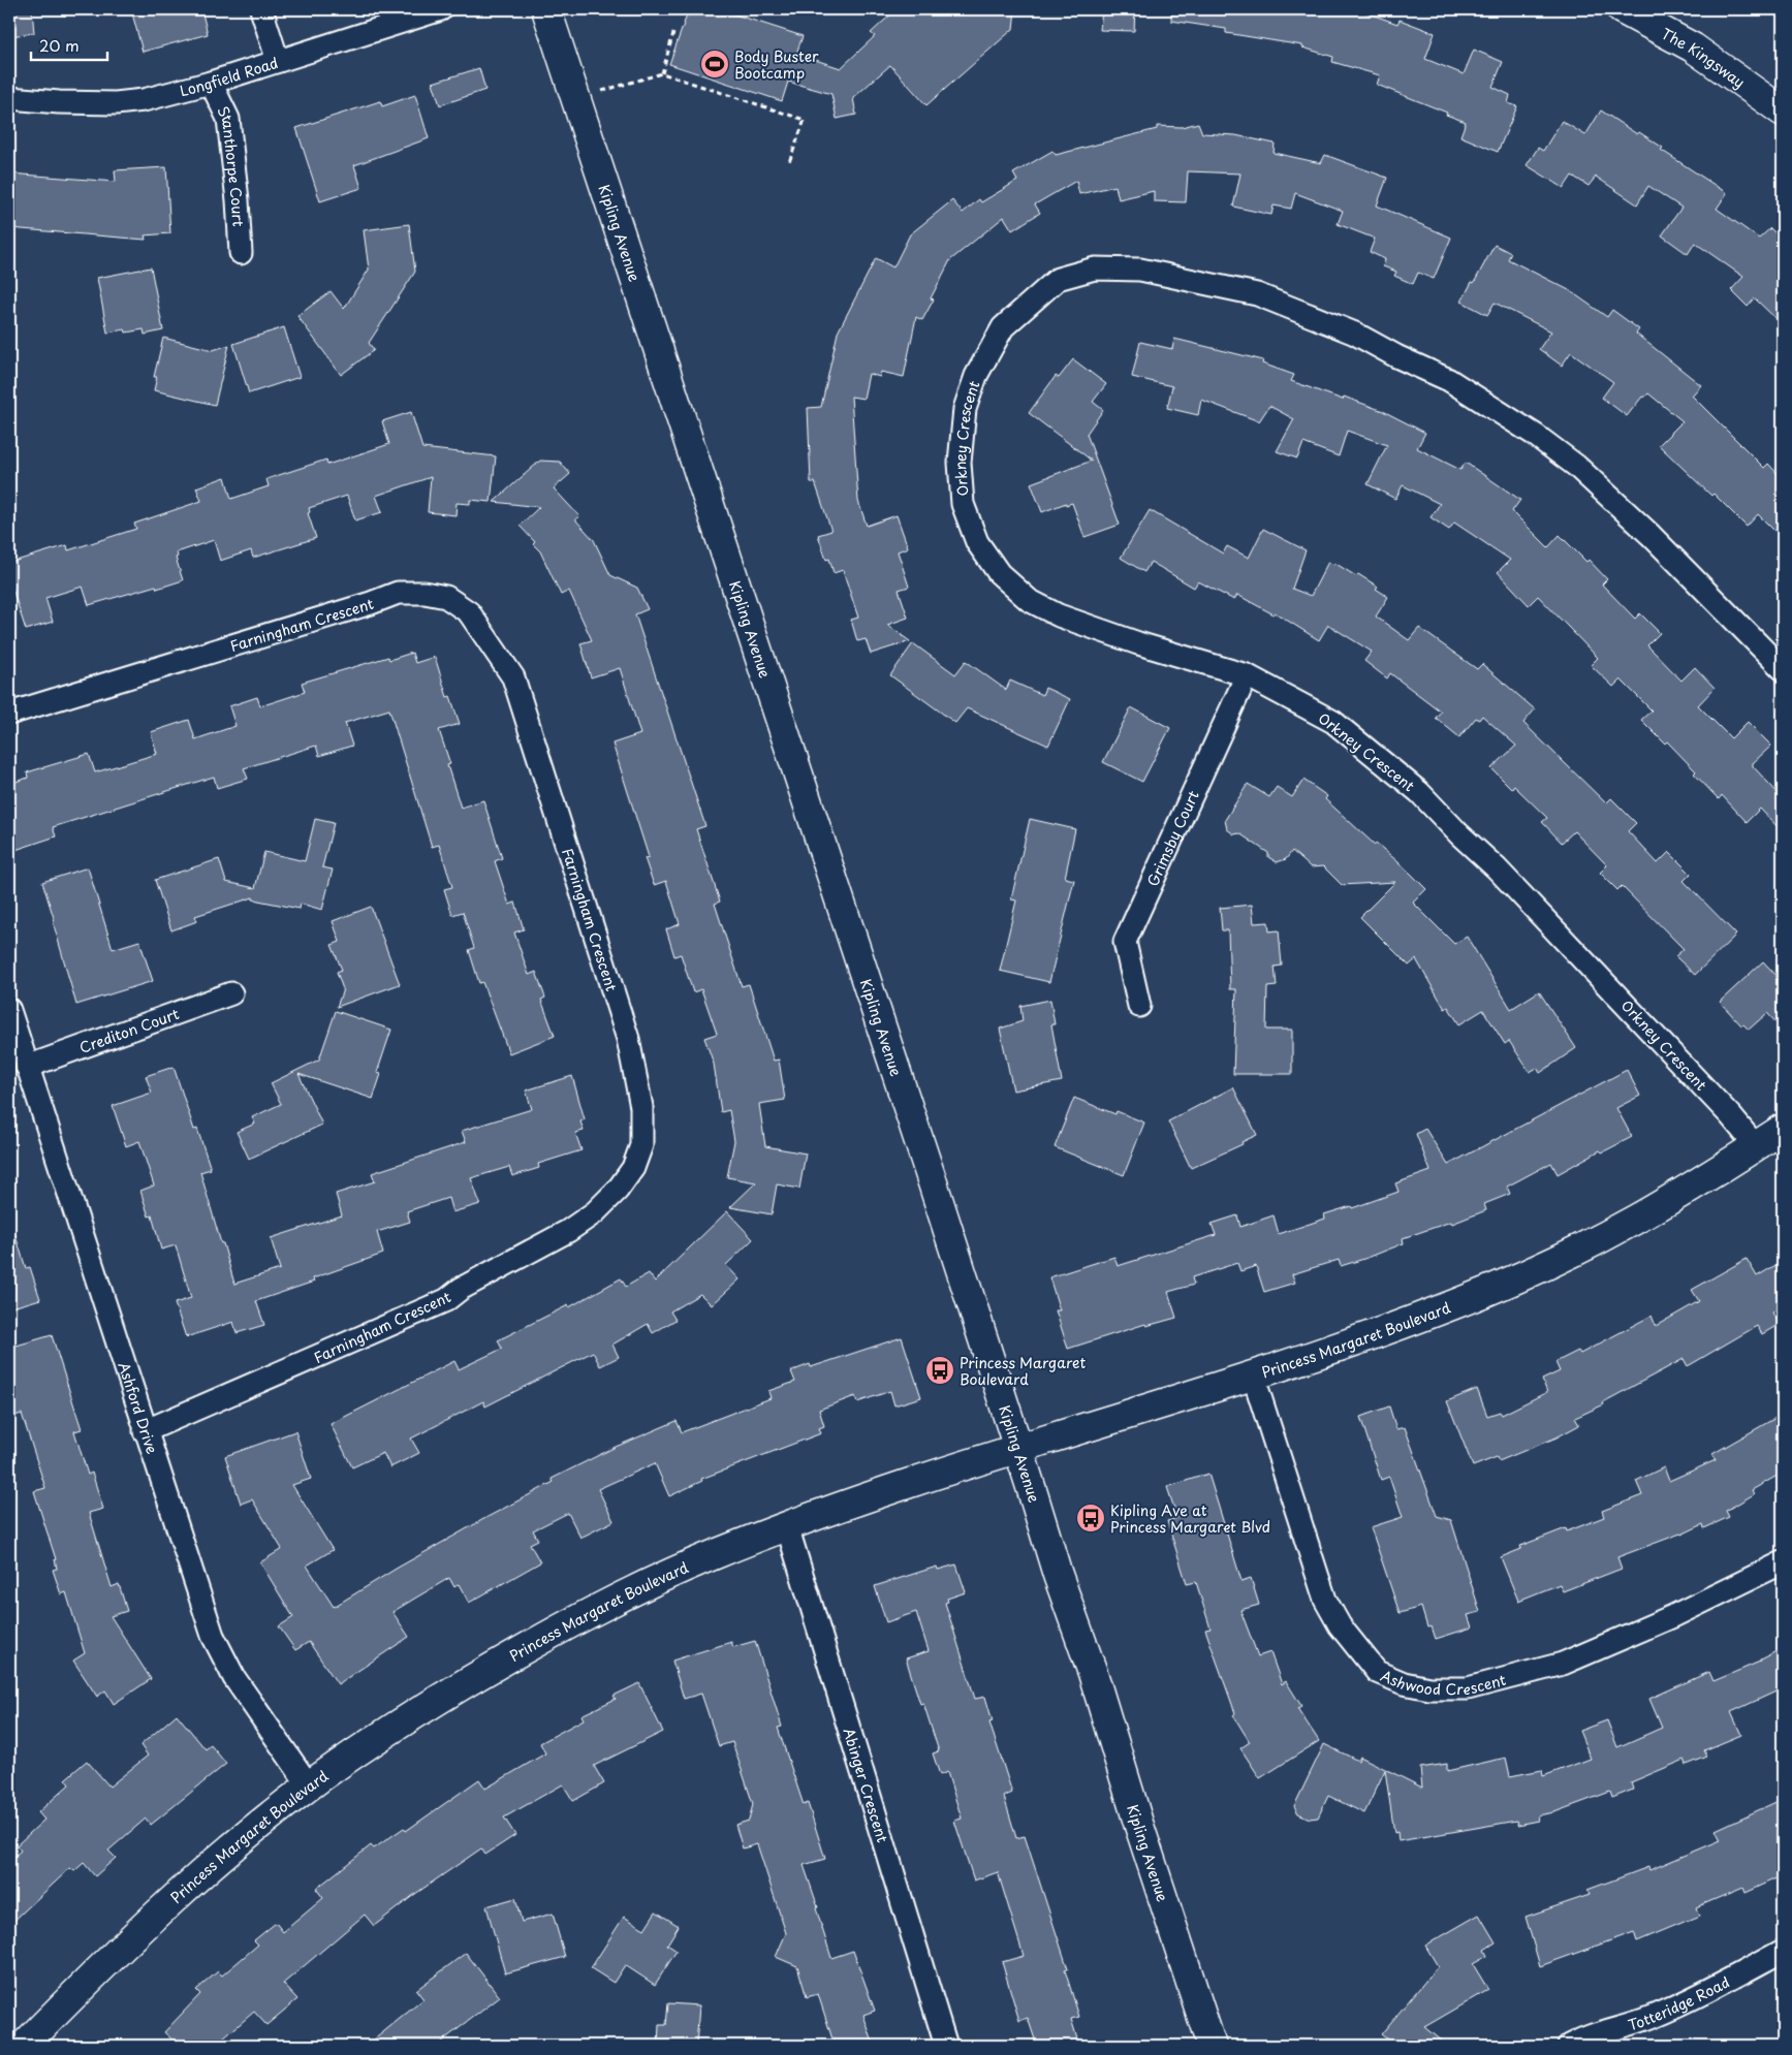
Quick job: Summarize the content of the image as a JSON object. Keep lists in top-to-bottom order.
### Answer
{
  "streets": {
    "street": [
      "The Kingsway",
      "Longfield Road",
      "Stanthorpe Court",
      "Kipling Avenue",
      "Orkney Crescent",
      "Farningham Crescent",
      "Grimsby Court",
      "Crediton Court",
      "Princess Margaret Boulevard",
      "Ashford Drive",
      "Ashwood Crescent",
      "Abinger Crescent",
      "Totteridge Road"
    ]
  },
  "crossings": [
    ["Longfield Road", "Stanthorpe Court"],
    ["Kipling Avenue", "Princess Margaret Boulevard"],
    ["Orkney Crescent", "Grimsby Court"],
    ["Orkney Crescent", "Princess Margaret Boulevard"],
    ["Farningham Crescent", "Ashford Drive"],
    ["Crediton Court", "Ashford Drive"],
    ["Princess Margaret Boulevard", "Ashford Drive"],
    ["Princess Margaret Boulevard", "Ashwood Crescent"],
    ["Princess Margaret Boulevard", "Abinger Crescent"]
  ],
  "places": {
    "sports": ["Body Buster Bootcamp"],
    "bus stop": ["Princess Margaret Boulevard", "Kipling Ave at Princess Margaret Blvd"]
  },
  "scale_bar": "20 m"
}
